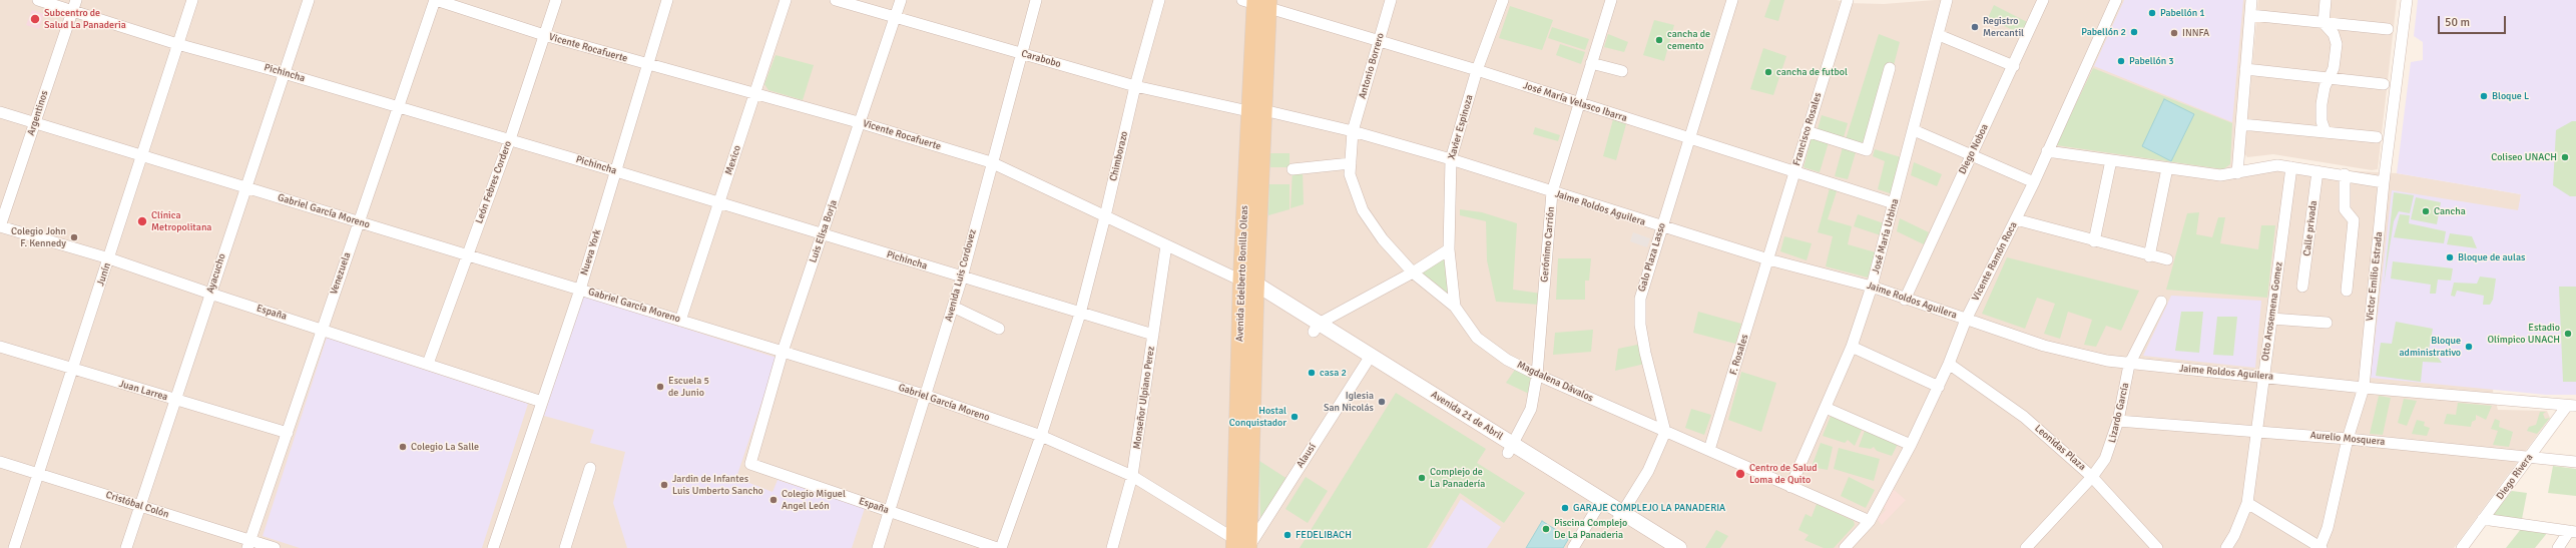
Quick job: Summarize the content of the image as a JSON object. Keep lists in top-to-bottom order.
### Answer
{
  "streets": {
    "main road": ["Avenida Edelberto Bonilla Oleas", "Avenida 21 de Abril"],
    "street": [
      "Vicente Rocafuerte",
      "Carabobo",
      "Antonio Borrero",
      "Pichincha",
      "José María Velasco Ibarra",
      "Argentinos",
      "Xavier Espinoza",
      "Francisco Rosales",
      "Diego Noboa",
      "Chimborazo",
      "Mexico",
      "León Febres Cordero",
      "Jaime Roldos Aguilera",
      "Gabriel García Moreno",
      "Calle privada",
      "Luis Elisa Borja",
      "José María Urbina",
      "Gerónimo Carrión",
      "Nueva York",
      "Galo Plaza Lasso",
      "Vicente Ramón Roca",
      "Ayacucho",
      "Venezuela",
      "Junín",
      "Avenida Luis Cordovez",
      "Victor Emilio Estrada",
      "Otto Arosemena Gomez",
      "España",
      "F. Rosales",
      "Magdalena Dávalos",
      "Juan Larrea",
      "Monseñor Ulpiano Perez",
      "Lizardo García",
      "Aurelio Mosquera",
      "Leonidas Plaza",
      "Alausí",
      "Diego Rivera",
      "Cristóbal Colón"
    ]
  },
  "crossings": [
    ["Vicente Rocafuerte", "Chimborazo"],
    ["Vicente Rocafuerte", "Mexico"],
    ["Vicente Rocafuerte", "León Febres Cordero"],
    ["Vicente Rocafuerte", "Luis Elisa Borja"],
    ["Vicente Rocafuerte", "Nueva York"],
    ["Vicente Rocafuerte", "Venezuela"],
    ["Vicente Rocafuerte", "Avenida Edelberto Bonilla Oleas"],
    ["Vicente Rocafuerte", "Avenida Luis Cordovez"],
    ["Vicente Rocafuerte", "Monseñor Ulpiano Perez"],
    ["Vicente Rocafuerte", "Avenida 21 de Abril"],
    ["Carabobo", "Chimborazo"],
    ["Carabobo", "Jaime Roldos Aguilera"],
    ["Carabobo", "Luis Elisa Borja"],
    ["Carabobo", "Avenida Edelberto Bonilla Oleas"],
    ["Carabobo", "Avenida Luis Cordovez"],
    ["Antonio Borrero", "José María Velasco Ibarra"],
    ["Antonio Borrero", "Jaime Roldos Aguilera"],
    ["Antonio Borrero", "Magdalena Dávalos"],
    ["Pichincha", "Argentinos"],
    ["Pichincha", "Chimborazo"],
    ["Pichincha", "Mexico"],
    ["Pichincha", "León Febres Cordero"],
    ["Pichincha", "Luis Elisa Borja"],
    ["Pichincha", "Nueva York"],
    ["Pichincha", "Ayacucho"],
    ["Pichincha", "Venezuela"],
    ["Pichincha", "Junín"],
    ["Pichincha", "Avenida Luis Cordovez"],
    ["Pichincha", "Monseñor Ulpiano Perez"],
    ["José María Velasco Ibarra", "Xavier Espinoza"],
    ["José María Velasco Ibarra", "Francisco Rosales"],
    ["José María Velasco Ibarra", "José María Urbina"],
    ["José María Velasco Ibarra", "Gerónimo Carrión"],
    ["José María Velasco Ibarra", "Galo Plaza Lasso"],
    ["José María Velasco Ibarra", "Avenida Edelberto Bonilla Oleas"],
    ["Argentinos", "Gabriel García Moreno"],
    ["Argentinos", "España"],
    ["Xavier Espinoza", "Jaime Roldos Aguilera"],
    ["Xavier Espinoza", "Magdalena Dávalos"],
    ["Francisco Rosales", "Jaime Roldos Aguilera"],
    ["Francisco Rosales", "F. Rosales"],
    ["Diego Noboa", "Jaime Roldos Aguilera"],
    ["Chimborazo", "Gabriel García Moreno"],
    ["Mexico", "Gabriel García Moreno"],
    ["León Febres Cordero", "Gabriel García Moreno"],
    ["León Febres Cordero", "España"],
    ["Jaime Roldos Aguilera", "José María Urbina"],
    ["Jaime Roldos Aguilera", "Gerónimo Carrión"],
    ["Jaime Roldos Aguilera", "Galo Plaza Lasso"],
    ["Jaime Roldos Aguilera", "Vicente Ramón Roca"],
    ["Jaime Roldos Aguilera", "Avenida Edelberto Bonilla Oleas"],
    ["Jaime Roldos Aguilera", "Victor Emilio Estrada"],
    ["Jaime Roldos Aguilera", "Otto Arosemena Gomez"],
    ["Jaime Roldos Aguilera", "F. Rosales"],
    ["Jaime Roldos Aguilera", "Magdalena Dávalos"],
    ["Jaime Roldos Aguilera", "Lizardo García"],
    ["Jaime Roldos Aguilera", "Diego Rivera"],
    ["Gabriel García Moreno", "Luis Elisa Borja"],
    ["Gabriel García Moreno", "Nueva York"],
    ["Gabriel García Moreno", "Ayacucho"],
    ["Gabriel García Moreno", "Venezuela"],
    ["Gabriel García Moreno", "Avenida Edelberto Bonilla Oleas"],
    ["Gabriel García Moreno", "Junín"],
    ["Gabriel García Moreno", "Avenida Luis Cordovez"],
    ["Gabriel García Moreno", "Monseñor Ulpiano Perez"],
    ["Gabriel García Moreno", "Alausí"],
    ["Luis Elisa Borja", "España"],
    ["José María Urbina", "Magdalena Dávalos"],
    ["Gerónimo Carrión", "Magdalena Dávalos"],
    ["Gerónimo Carrión", "Avenida 21 de Abril"],
    ["Nueva York", "España"],
    ["Galo Plaza Lasso", "Magdalena Dávalos"],
    ["Vicente Ramón Roca", "Magdalena Dávalos"],
    ["Vicente Ramón Roca", "Leonidas Plaza"],
    ["Ayacucho", "España"],
    ["Ayacucho", "Juan Larrea"],
    ["Ayacucho", "Cristóbal Colón"],
    ["Venezuela", "España"],
    ["Venezuela", "Juan Larrea"],
    ["Venezuela", "Cristóbal Colón"],
    ["Avenida Edelberto Bonilla Oleas", "Avenida 21 de Abril"],
    ["Avenida Edelberto Bonilla Oleas", "Alausí"],
    ["Junín", "España"],
    ["Junín", "Juan Larrea"],
    ["Junín", "Cristóbal Colón"],
    ["Avenida Luis Cordovez", "España"],
    ["Victor Emilio Estrada", "Aurelio Mosquera"],
    ["Otto Arosemena Gomez", "Aurelio Mosquera"],
    ["F. Rosales", "Magdalena Dávalos"],
    ["Lizardo García", "Aurelio Mosquera"],
    ["Lizardo García", "Leonidas Plaza"],
    ["Avenida 21 de Abril", "Alausí"],
    ["Aurelio Mosquera", "Diego Rivera"]
  ],
  "places": [
    "Pabellón 1",
    "Subcentro de Salud La Panaderia",
    "Registro Mercantil",
    "Pabellón 2",
    "INNFA",
    "cancha de cemento",
    "Pabellón 3",
    "cancha de futbol",
    "Bloque L",
    "Coliseo UNACH",
    "Cancha",
    "Clínica Metropolitana",
    "Colegio John F. Kennedy",
    "Bloque de aulas",
    "Estadio Olímpico UNACH",
    "Bloque administrativo",
    "casa 2",
    "Escuela 5 de Junio",
    "Iglesia San Nicolás",
    "Hostal Conquistador",
    "Colegio La Salle",
    "Centro de Salud Loma de Quito",
    "Complejo de La Panadería",
    "Jardin de Infantes Luis Umberto Sancho",
    "Colegio Miguel Angel León",
    "GARAJE COMPLEJO LA PANADERIA",
    "Piscina Complejo De La Panaderia",
    "FEDELIBACH"
  ],
  "scale_bar": "50 m"
}
